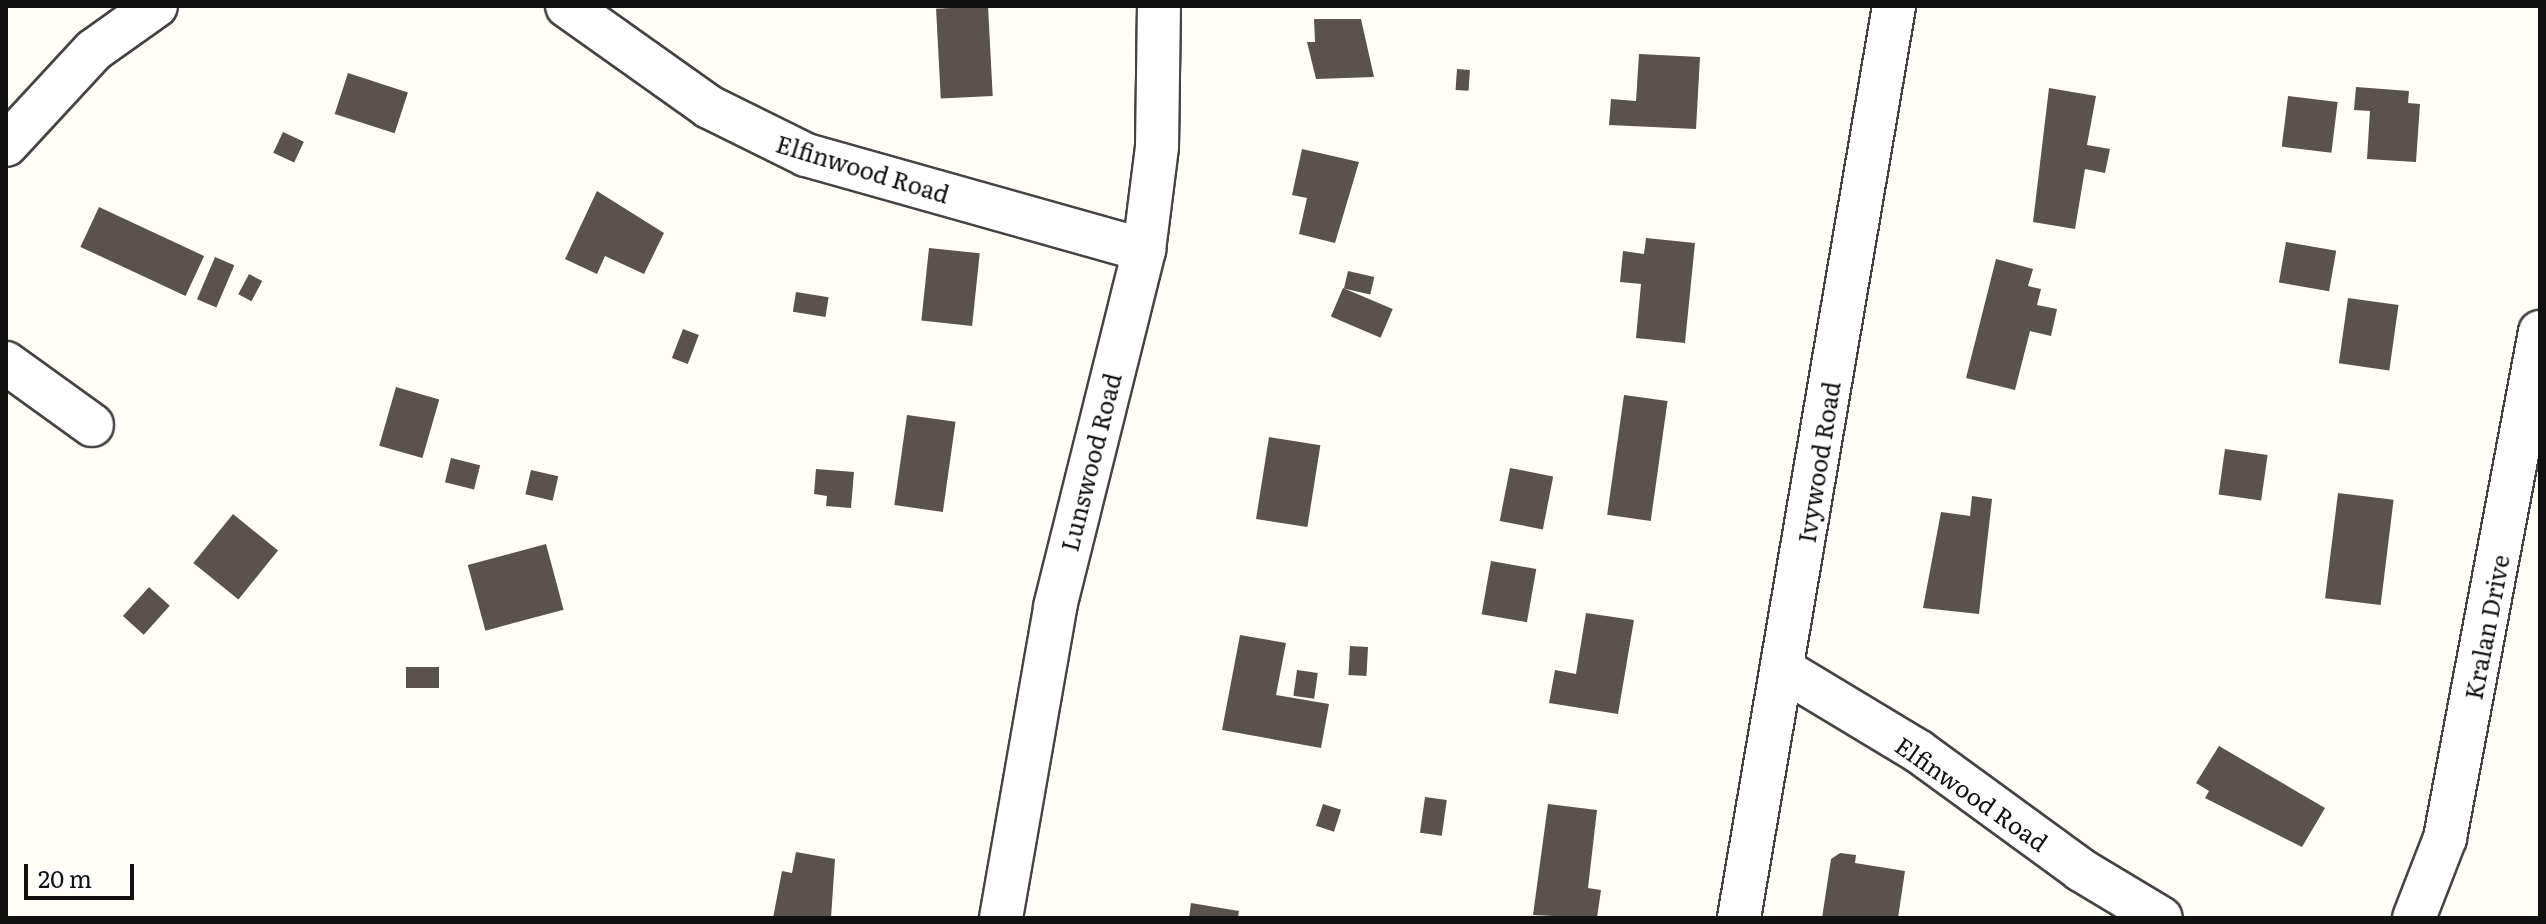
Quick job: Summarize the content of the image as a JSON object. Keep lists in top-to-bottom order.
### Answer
{
  "streets": {
    "street": [
      "Elfinwood Road",
      "Lunswood Road",
      "Ivywood Road",
      "Kralan Drive"
    ]
  },
  "crossings": [
    ["Elfinwood Road", "Lunswood Road"],
    ["Elfinwood Road", "Ivywood Road"]
  ],
  "scale_bar": "20 m"
}
